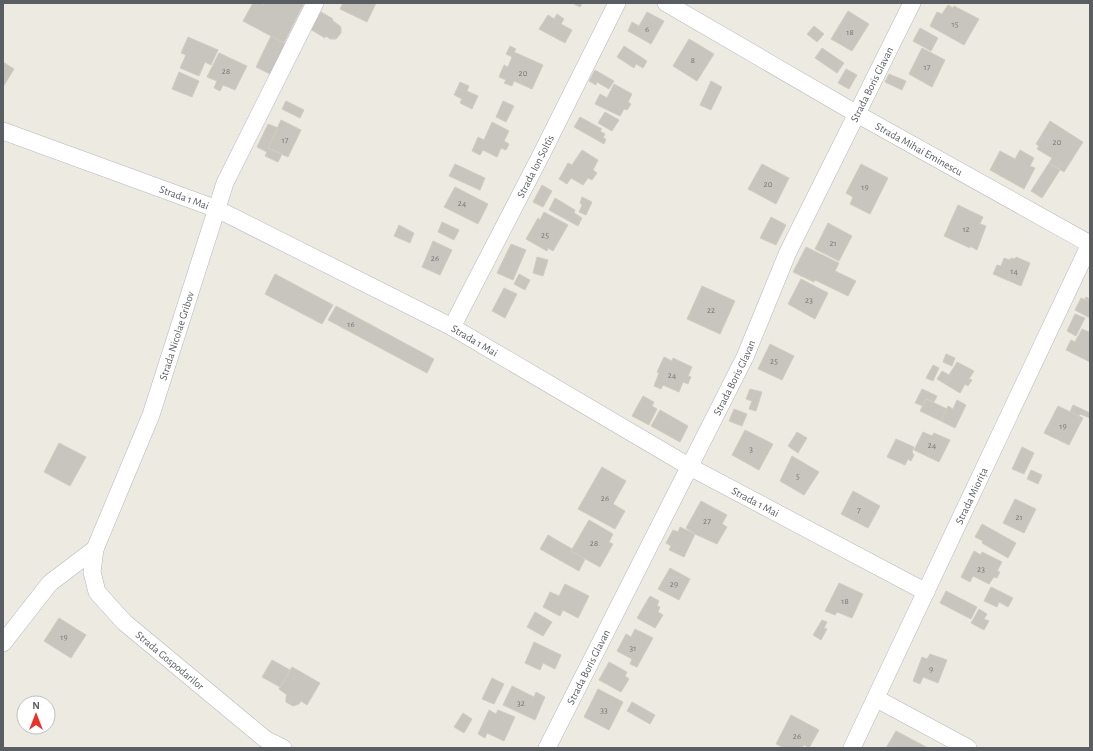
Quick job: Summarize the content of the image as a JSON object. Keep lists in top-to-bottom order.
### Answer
{
  "streets": {
    "street": [
      "Strada Boris Glavan",
      "Strada Mihai Eminescu",
      "Strada Ion Soltîs",
      "Strada 1 Mai",
      "Strada Nicolae Gribov",
      "Strada Miorița",
      "Strada Gospodarilor"
    ]
  },
  "crossings": [
    ["Strada Boris Glavan", "Strada Mihai Eminescu"],
    ["Strada Boris Glavan", "Strada 1 Mai"],
    ["Strada Mihai Eminescu", "Strada Miorița"],
    ["Strada Ion Soltîs", "Strada 1 Mai"],
    ["Strada 1 Mai", "Strada Nicolae Gribov"],
    ["Strada 1 Mai", "Strada Miorița"],
    ["Strada Nicolae Gribov", "Strada Gospodarilor"]
  ],
  "house_numbers": [
    "15",
    "6",
    "18",
    "8",
    "17",
    "28",
    "20",
    "17",
    "20",
    "20",
    "19",
    "24",
    "12",
    "25",
    "21",
    "26",
    "14",
    "23",
    "22",
    "16",
    "25",
    "24",
    "19",
    "24",
    "3",
    "5",
    "26",
    "7",
    "21",
    "27",
    "28",
    "23",
    "29",
    "18",
    "19",
    "31",
    "9",
    "32",
    "33",
    "26"
  ],
  "north": "top"
}
